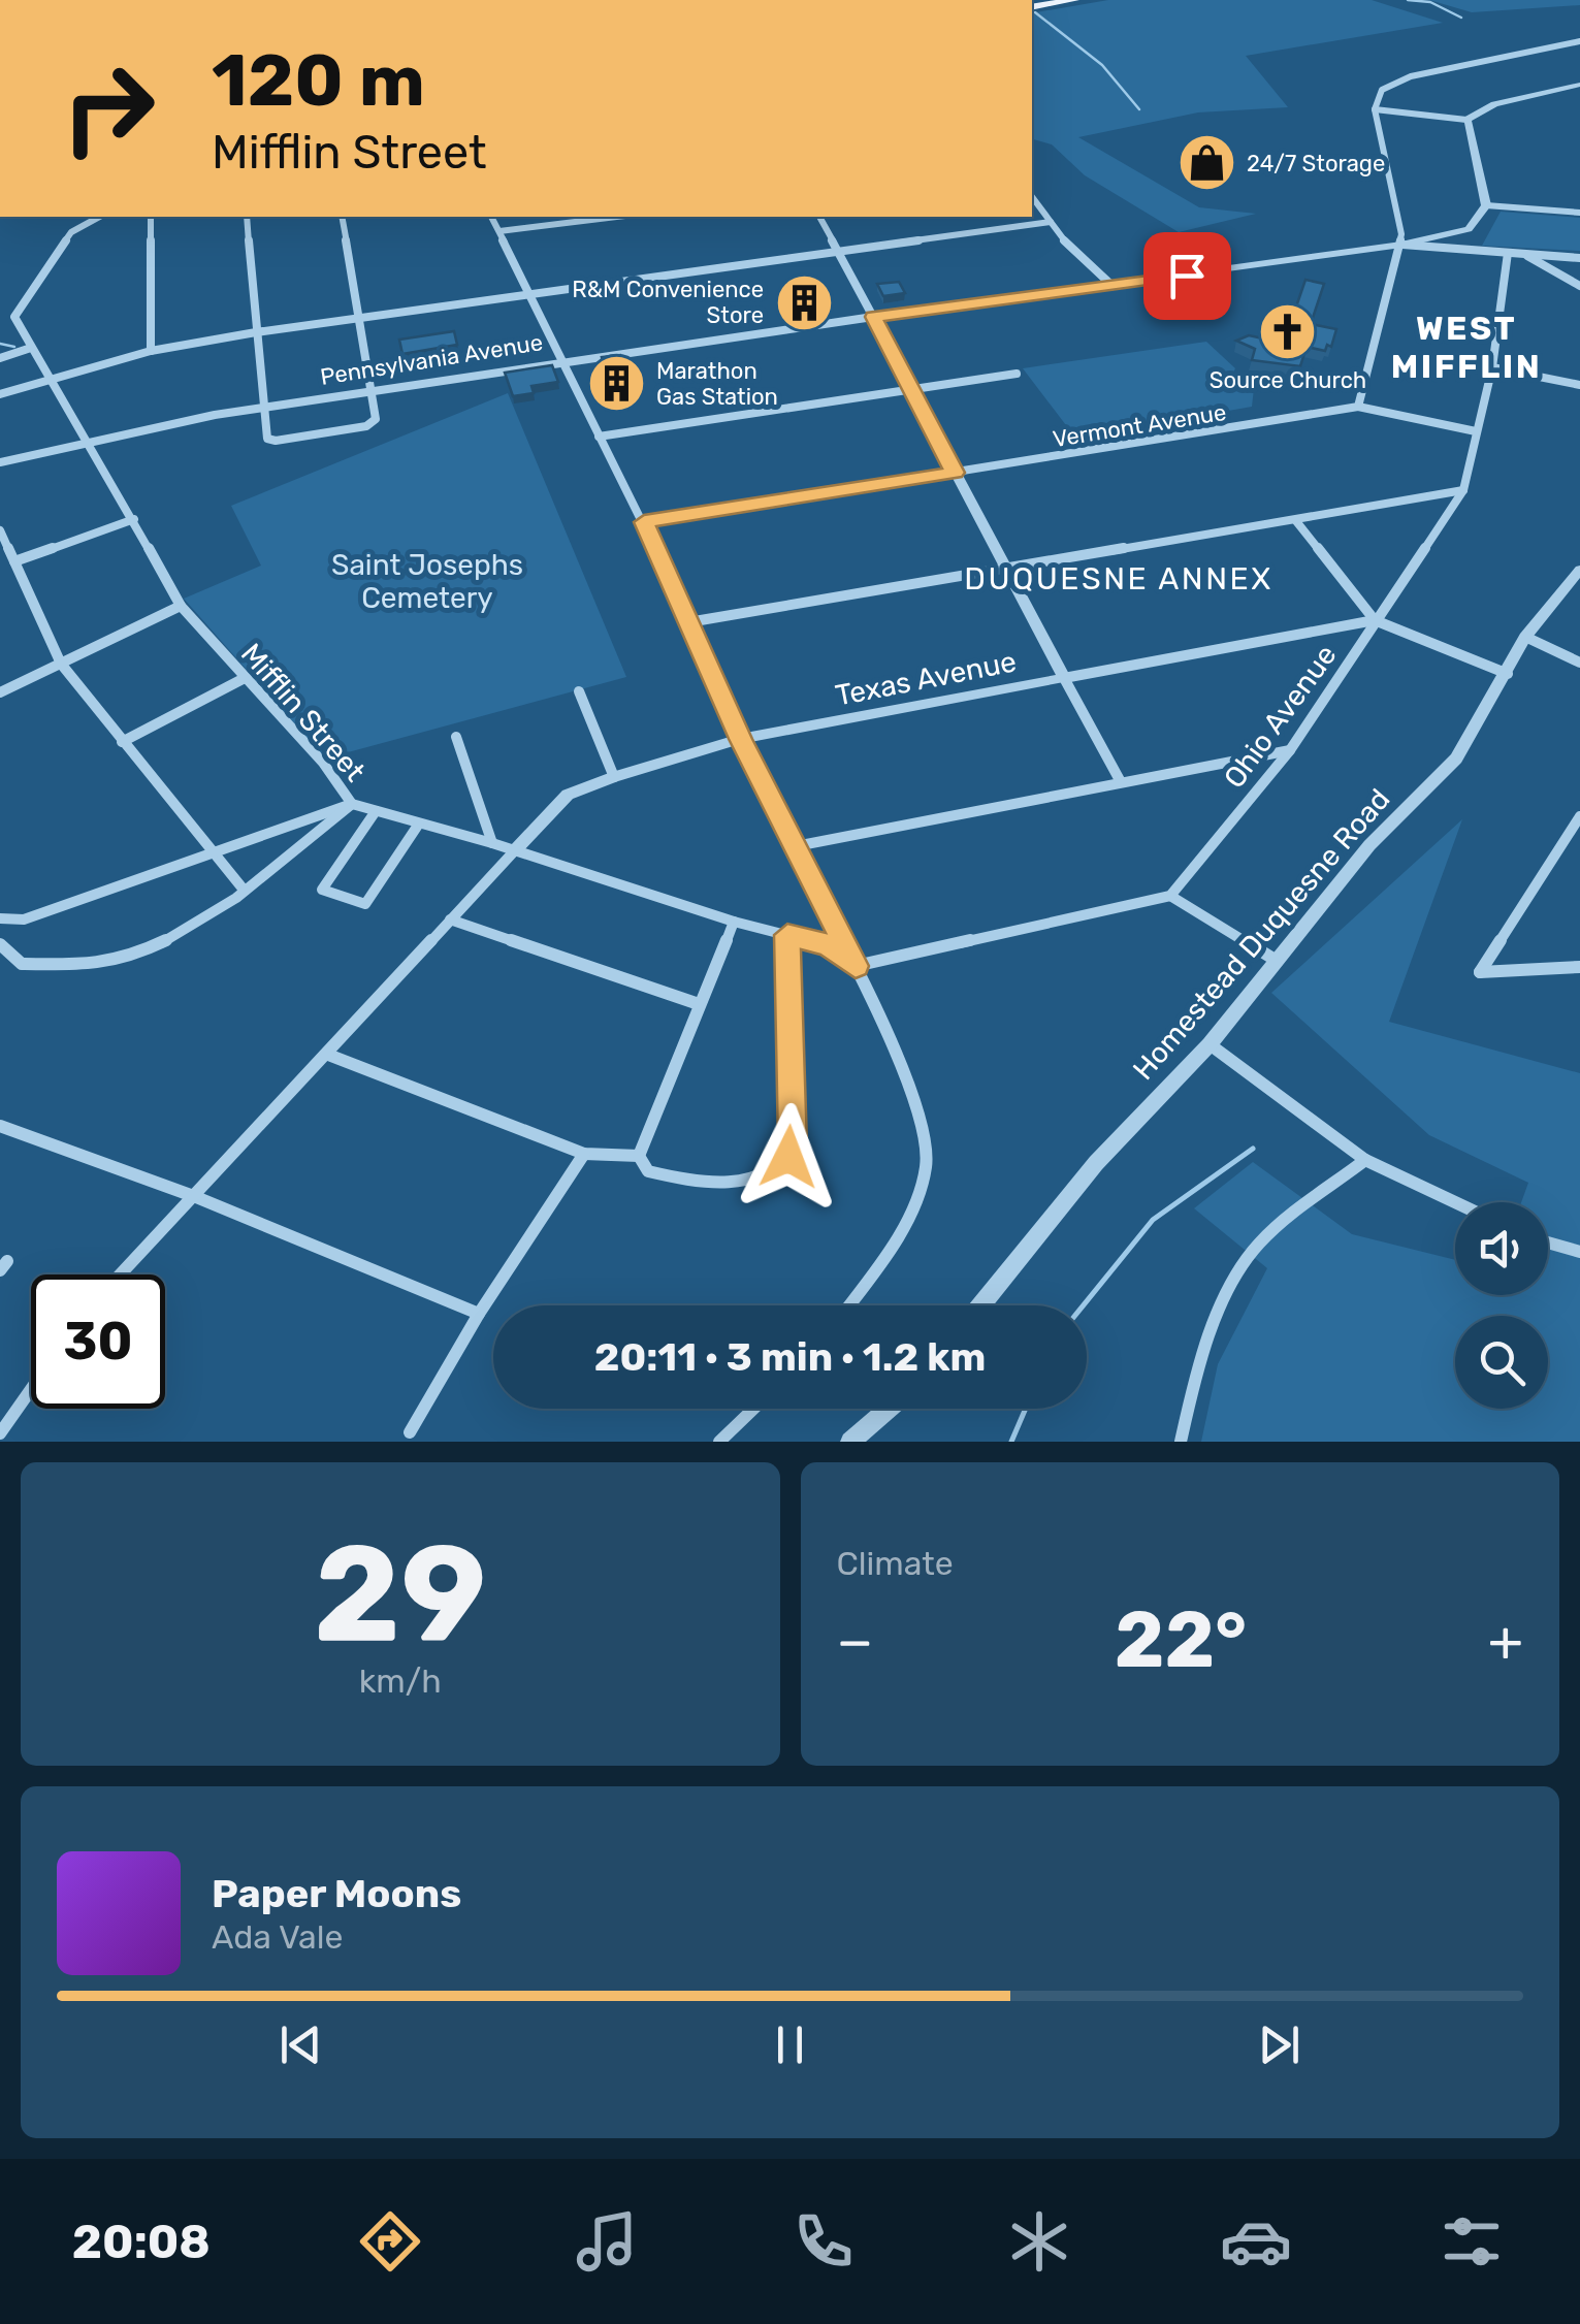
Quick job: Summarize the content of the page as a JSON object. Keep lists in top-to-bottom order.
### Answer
{
  "streets": {
    "street": [
      "Pennsylvania Avenue",
      "Vermont Avenue",
      "Texas Avenue",
      "Mifflin Street",
      "Ohio Avenue",
      "Homestead Duquesne Road"
    ]
  },
  "crossings": [
    ["Pennsylvania Avenue", "Mifflin Street"],
    ["Texas Avenue", "Mifflin Street"],
    ["Texas Avenue", "Ohio Avenue"]
  ],
  "districts": ["WEST MIFFLIN", "DUQUESNE ANNEX"],
  "parks": ["Saint Josephs Cemetery"],
  "places": {
    "shop": ["24/7 Storage"],
    "building": ["R&M Convenience Store", "Marathon Gas Station"],
    "church": ["Source Church"]
  },
  "page": {
    "turn": ["120 m", "Mifflin Street"],
    "limit": "30",
    "trip": "20:11 · 3 min · 1.2 km",
    "tile": [
      ["29", "km/h"],
      "Climate"
    ],
    "heat": ["−", "22°", "+"],
    "song": ["Paper Moons", "Ada Vale"],
    "tabs": "20:08"
  }
}
